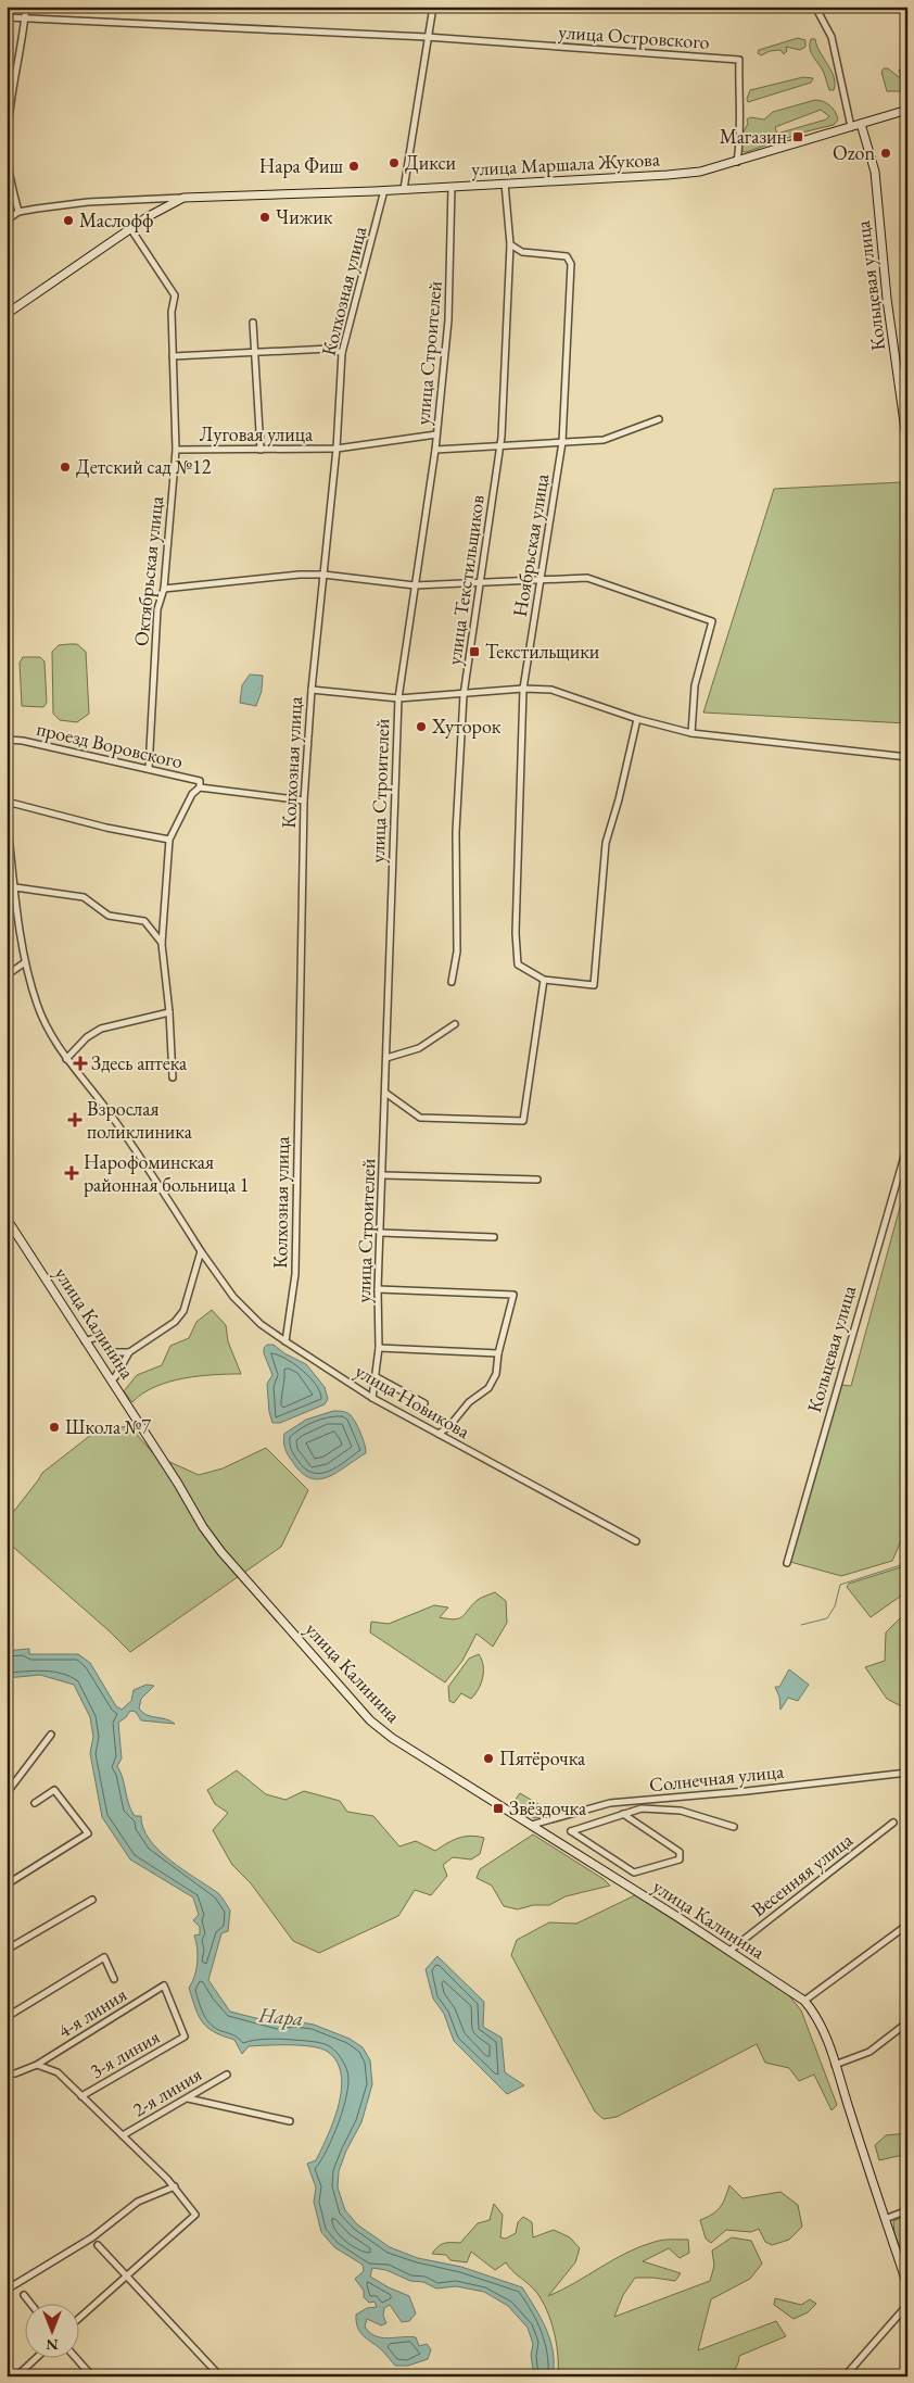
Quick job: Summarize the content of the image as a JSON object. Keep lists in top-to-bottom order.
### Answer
{
  "streets": {
    "street": [
      "улица Островского",
      "улица Маршала Жукова",
      "Кольцевая улица",
      "Колхозная улица",
      "улица Строителей",
      "Луговая улица",
      "Ноябрьская улица",
      "Октябрьская улица",
      "улица Текстильщиков",
      "проезд Воровского",
      "улица Калинина",
      "улица Новикова",
      "Солнечная улица",
      "Весенняя улица",
      "4-я линия",
      "3-я линия",
      "2-я линия"
    ]
  },
  "crossings": [
    ["улица Островского", "улица Маршала Жукова"],
    ["улица Маршала Жукова", "Кольцевая улица"],
    ["улица Маршала Жукова", "Колхозная улица"],
    ["улица Маршала Жукова", "улица Строителей"],
    ["улица Маршала Жукова", "Октябрьская улица"],
    ["улица Маршала Жукова", "улица Текстильщиков"],
    ["Колхозная улица", "Луговая улица"],
    ["Колхозная улица", "улица Новикова"],
    ["улица Строителей", "Луговая улица"],
    ["улица Строителей", "улица Новикова"],
    ["Луговая улица", "Октябрьская улица"],
    ["Ноябрьская улица", "улица Текстильщиков"],
    ["Октябрьская улица", "проезд Воровского"],
    ["улица Калинина", "Солнечная улица"],
    ["улица Калинина", "Весенняя улица"],
    ["4-я линия", "3-я линия"]
  ],
  "water": ["Нара"],
  "places": {
    "transit": ["Магазин", "Текстильщики", "Звёздочка"],
    "other": [
      "Ozon",
      "Дикси",
      "Нара Фиш",
      "Чижик",
      "Маслофф",
      "Детский сад №12",
      "Хуторок",
      "Школа №7",
      "Пятёрочка"
    ],
    "health": ["Здесь аптека", "Взрослая поликлиника", "Нарофоминская районная больница 1"]
  },
  "north": "bottom"
}
